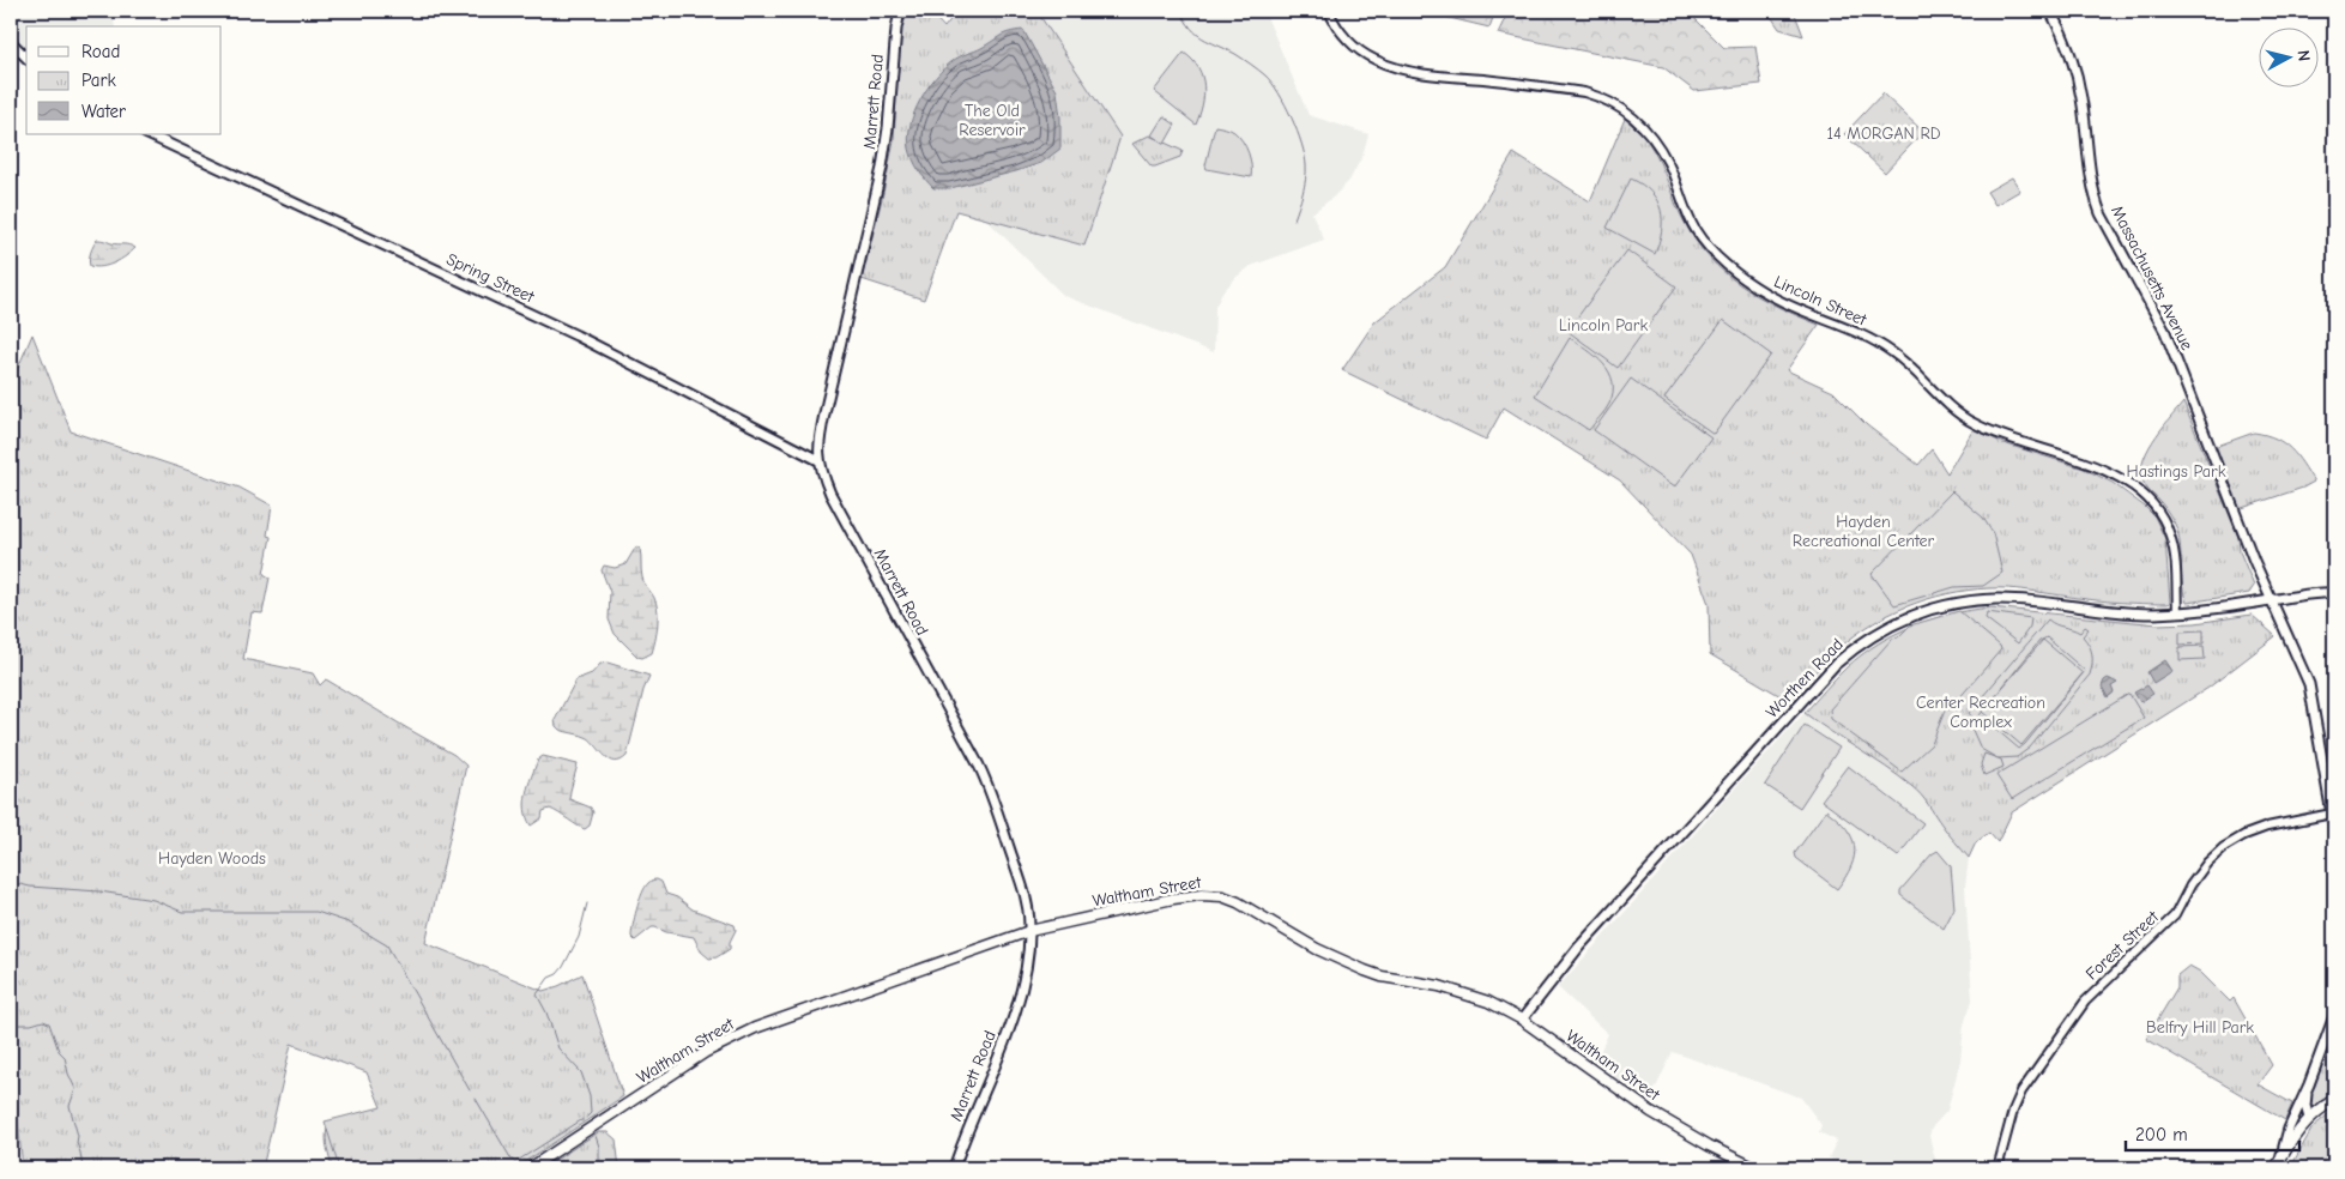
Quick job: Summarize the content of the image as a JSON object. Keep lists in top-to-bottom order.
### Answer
{
  "streets": {
    "main road": [
      "Marrett Road",
      "Spring Street",
      "Massachusetts Avenue",
      "Worthen Road",
      "Waltham Street"
    ],
    "street": ["Lincoln Street", "Forest Street"]
  },
  "crossings": [
    ["Marrett Road", "Spring Street"],
    ["Marrett Road", "Waltham Street"],
    ["Massachusetts Avenue", "Worthen Road"],
    ["Massachusetts Avenue", "Forest Street"],
    ["Lincoln Street", "Worthen Road"],
    ["Worthen Road", "Waltham Street"]
  ],
  "parks": [
    "The Old Reservoir",
    "14 MORGAN RD",
    "Lincoln Park",
    "Hastings Park",
    "Hayden Recreational Center",
    "Center Recreation Complex",
    "Hayden Woods",
    "Belfry Hill Park"
  ],
  "legend": ["Road", "Park", "Water"],
  "scale_bar": "200 m",
  "north": "right"
}
